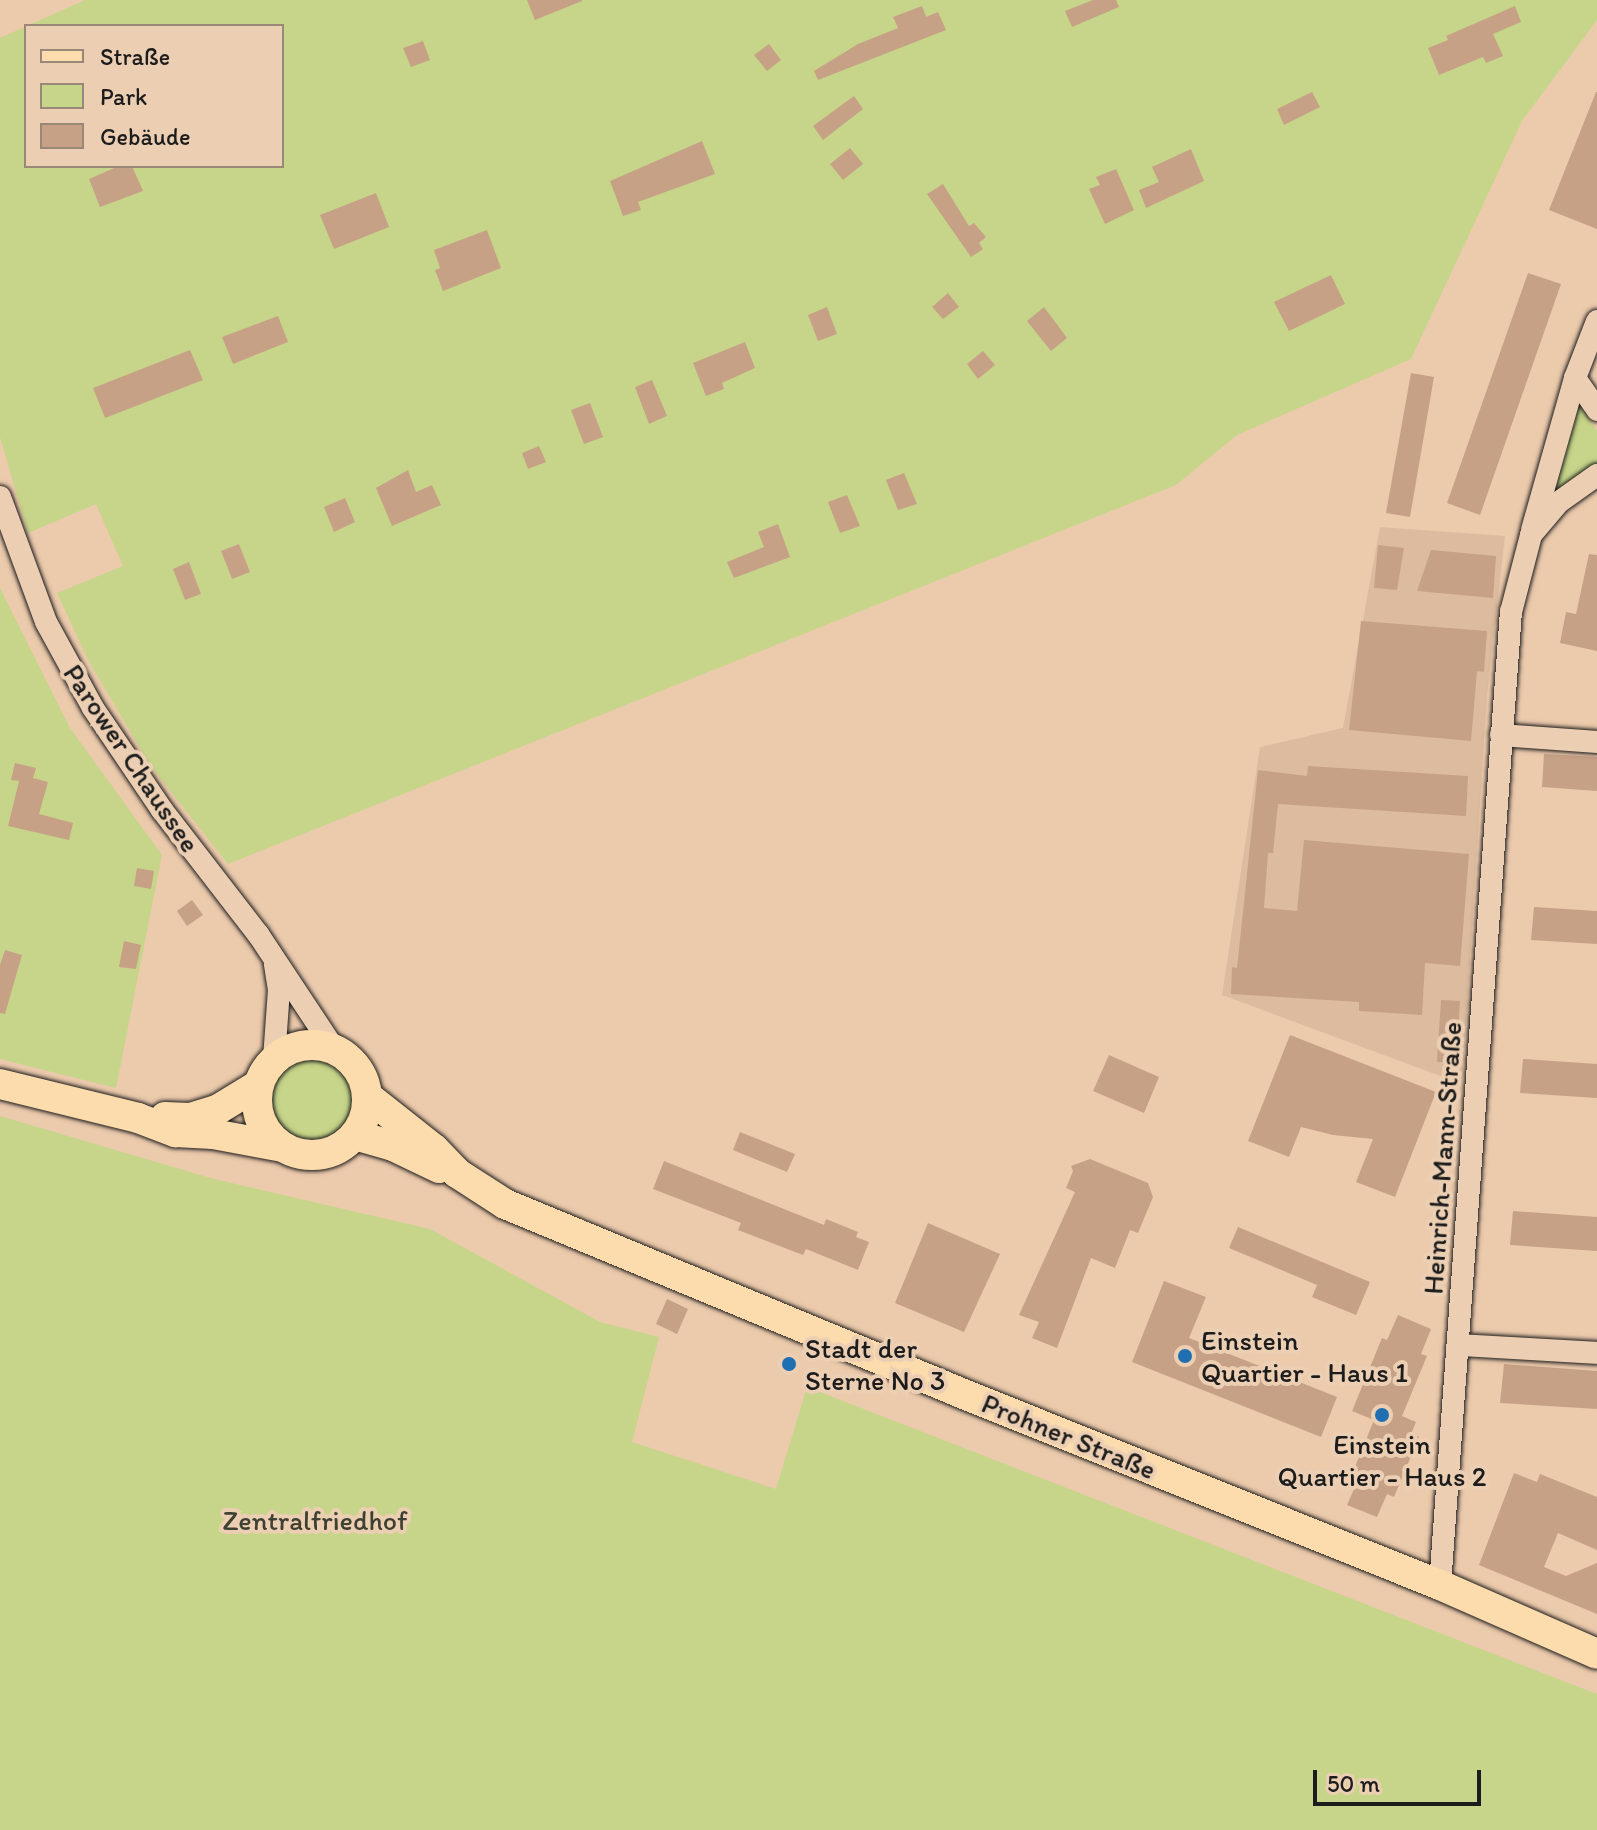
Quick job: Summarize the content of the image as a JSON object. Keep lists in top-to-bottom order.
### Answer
{
  "streets": {
    "main road": ["Parower Chaussee", "Prohner Straße"],
    "street": ["Heinrich-Mann-Straße"]
  },
  "crossings": [
    ["Parower Chaussee", "Prohner Straße"],
    ["Heinrich-Mann-Straße", "Prohner Straße"]
  ],
  "parks": ["Zentralfriedhof"],
  "places": ["Einstein Quartier - Haus 1", "Stadt der Sterne No 3", "Einstein Quartier - Haus 2"],
  "legend": ["Straße", "Park", "Gebäude"],
  "scale_bar": "50 m"
}
